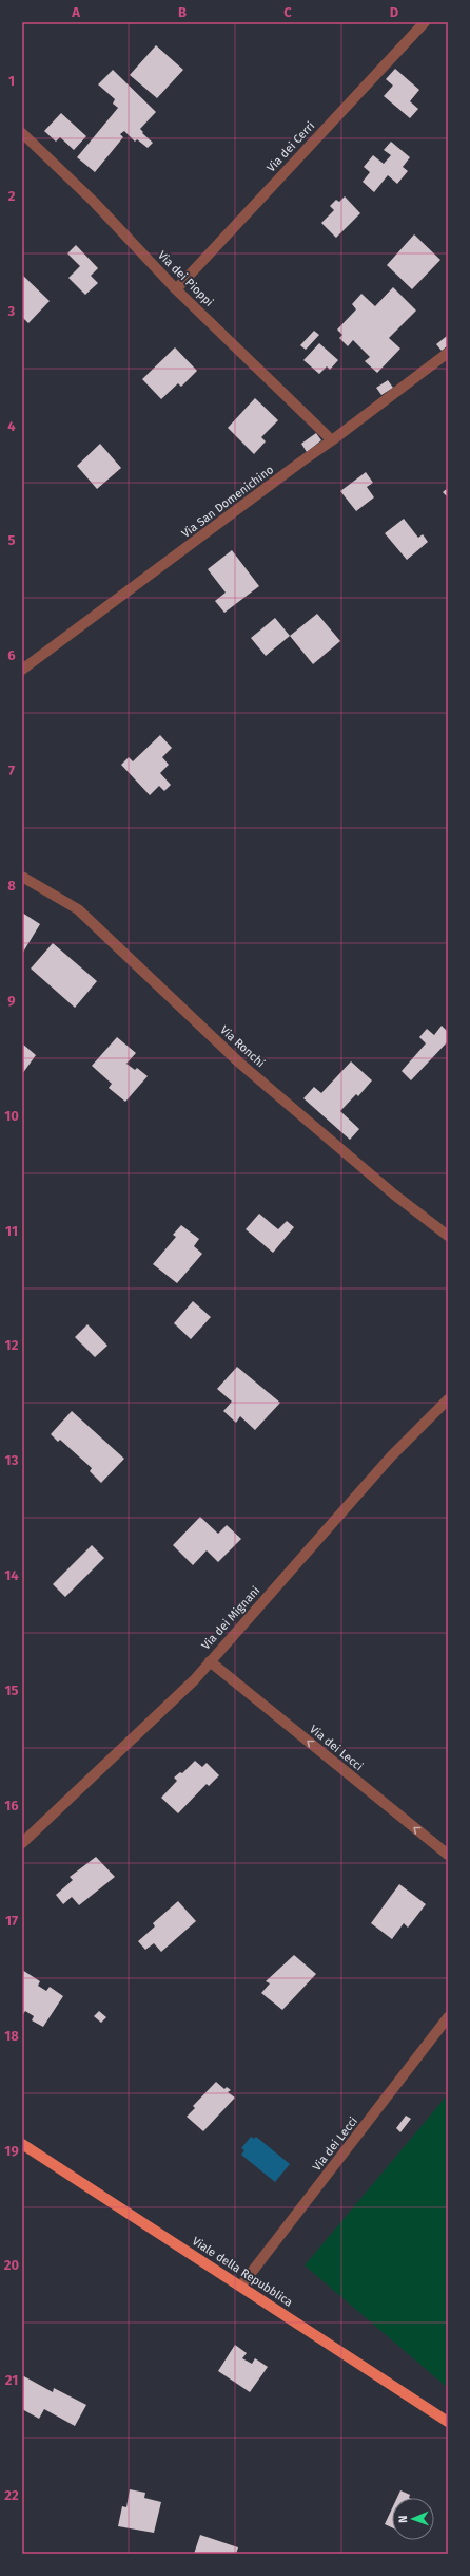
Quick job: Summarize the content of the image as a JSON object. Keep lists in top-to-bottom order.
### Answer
{
  "streets": {
    "main road": ["Viale della Repubblica"],
    "street": [
      "Via dei Cerri",
      "Via dei Pioppi",
      "Via San Domenichino",
      "Via Ronchi",
      "Via dei Mignani",
      "Via dei Lecci"
    ]
  },
  "crossings": [
    ["Via dei Cerri", "Via dei Pioppi"],
    ["Via dei Pioppi", "Via San Domenichino"],
    ["Via dei Mignani", "Via dei Lecci"],
    ["Via dei Lecci", "Viale della Repubblica"]
  ],
  "one_way": ["Via dei Lecci"],
  "north": "left",
  "grid": {
    "columns": [
      "A",
      "B",
      "C",
      "D"
    ],
    "rows": [
      "1",
      "2",
      "3",
      "4",
      "5",
      "6",
      "7",
      "8",
      "9",
      "10",
      "11",
      "12",
      "13",
      "14",
      "15",
      "16",
      "17",
      "18",
      "19",
      "20",
      "21",
      "22"
    ]
  }
}
